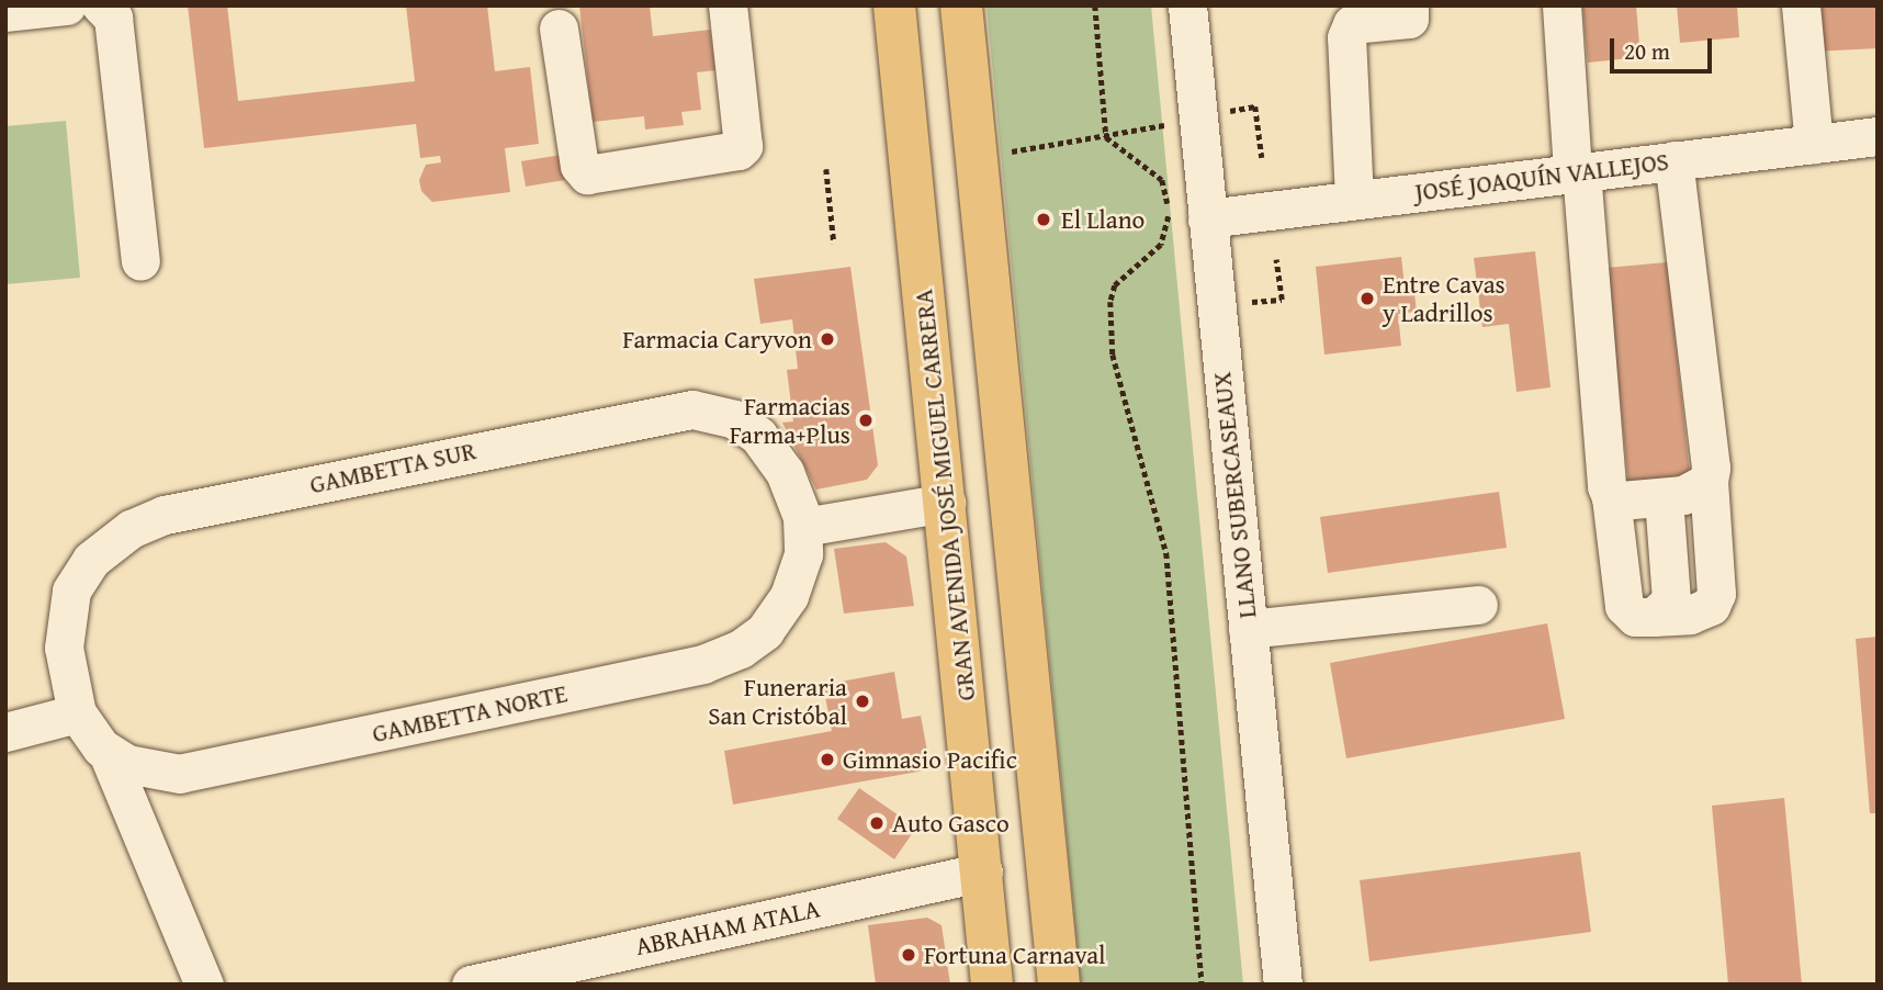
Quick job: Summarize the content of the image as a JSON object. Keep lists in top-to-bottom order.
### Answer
{
  "streets": {
    "main road": ["GRAN AVENIDA JOSÉ MIGUEL CARRERA"],
    "street": [
      "JOSÉ JOAQUÍN VALLEJOS",
      "GAMBETTA SUR",
      "LLANO SUBERCASEAUX",
      "GAMBETTA NORTE",
      "ABRAHAM ATALA"
    ]
  },
  "crossings": [
    ["JOSÉ JOAQUÍN VALLEJOS", "LLANO SUBERCASEAUX"],
    ["GAMBETTA SUR", "GAMBETTA NORTE"],
    ["GRAN AVENIDA JOSÉ MIGUEL CARRERA", "ABRAHAM ATALA"]
  ],
  "places": [
    "El Llano",
    "Entre Cavas y Ladrillos",
    "Farmacia Caryvon",
    "Farmacias Farma+Plus",
    "Funeraria San Cristóbal",
    "Gimnasio Pacific",
    "Auto Gasco",
    "Fortuna Carnaval"
  ],
  "scale_bar": "20 m"
}
